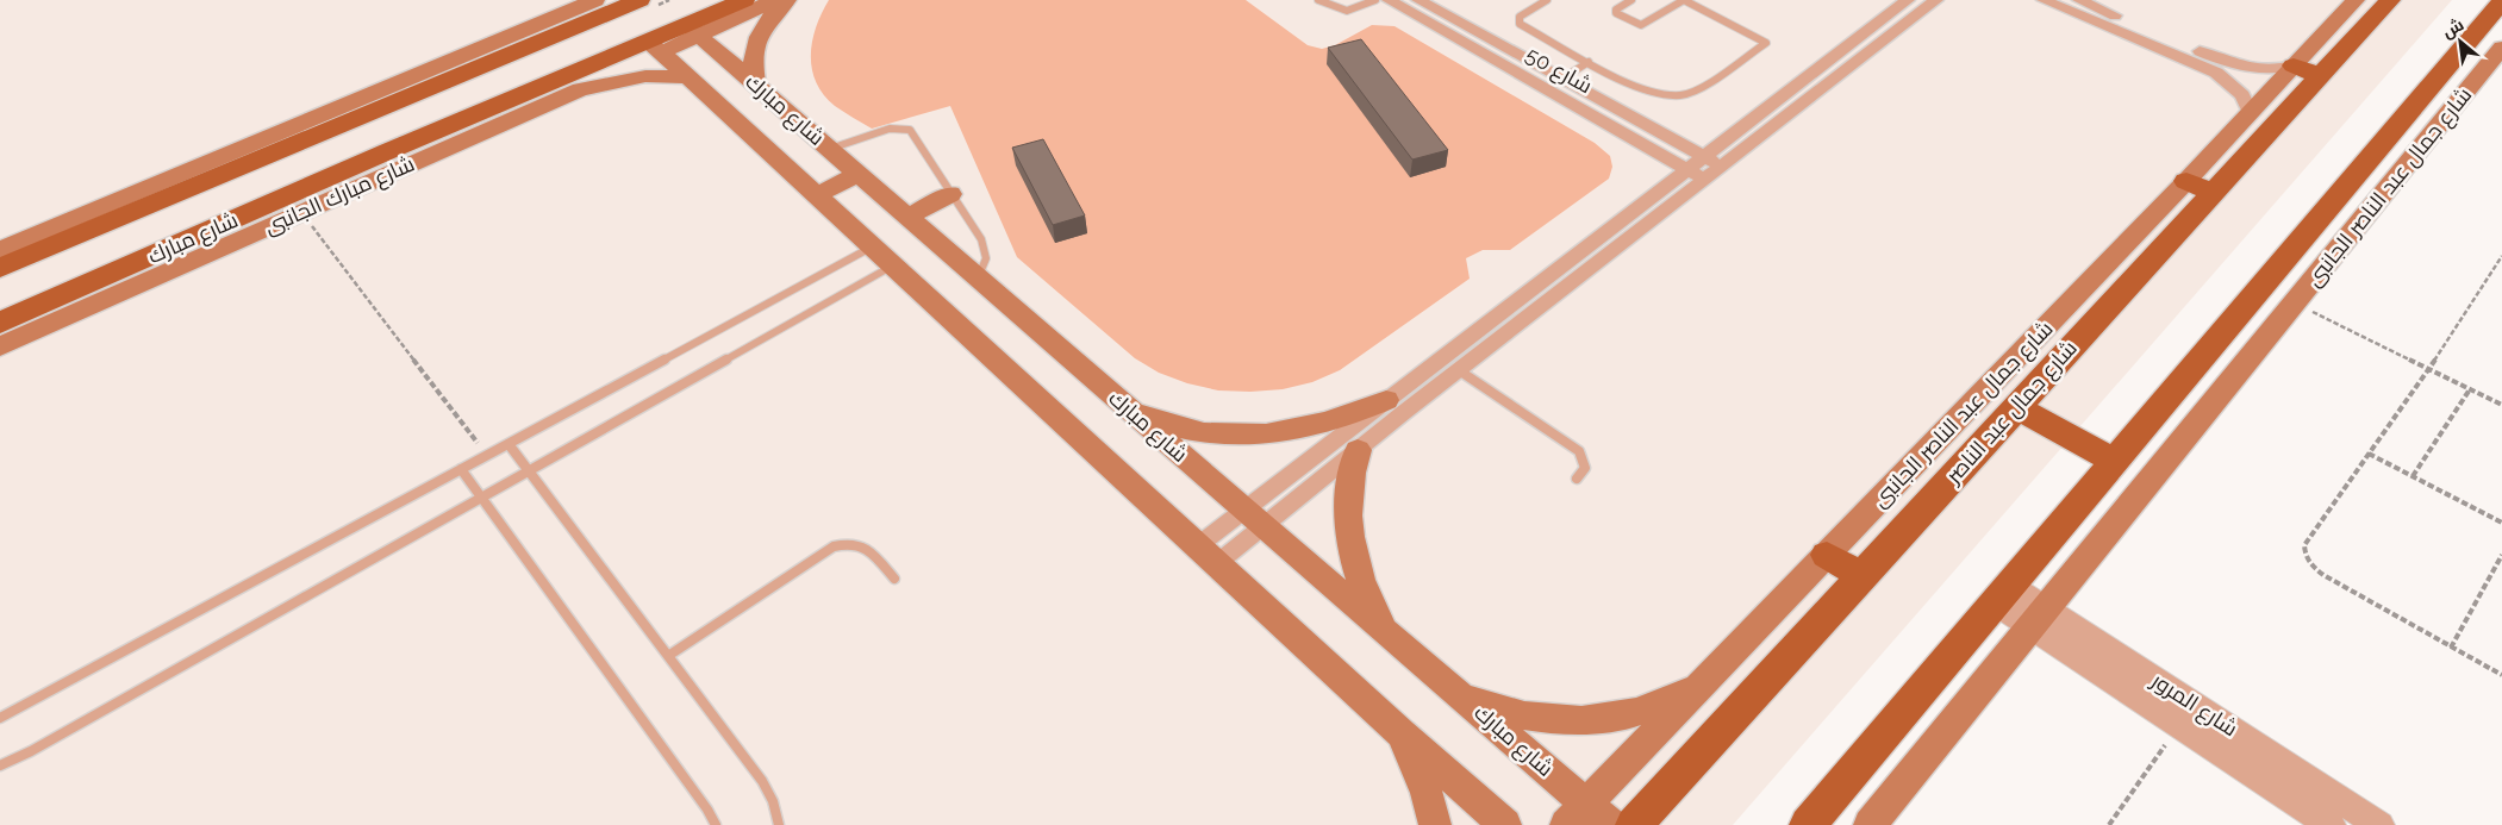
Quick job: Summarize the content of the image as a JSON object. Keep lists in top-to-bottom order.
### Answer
{
  "streets": {
    "main road": [
      "شارع مبارك",
      "شارع جمال عبد الناصر الجانبى",
      "شارع مبارك الجانبى",
      "شارع جمال عبد الناصر"
    ],
    "street": ["شارع 50", "شارع المرور"]
  },
  "crossings": [
    ["شارع مبارك", "شارع جمال عبد الناصر الجانبى"],
    ["شارع مبارك", "شارع مبارك الجانبى"],
    ["شارع جمال عبد الناصر الجانبى", "شارع جمال عبد الناصر"],
    ["شارع جمال عبد الناصر الجانبى", "شارع المرور"]
  ],
  "north": "top left"
}
